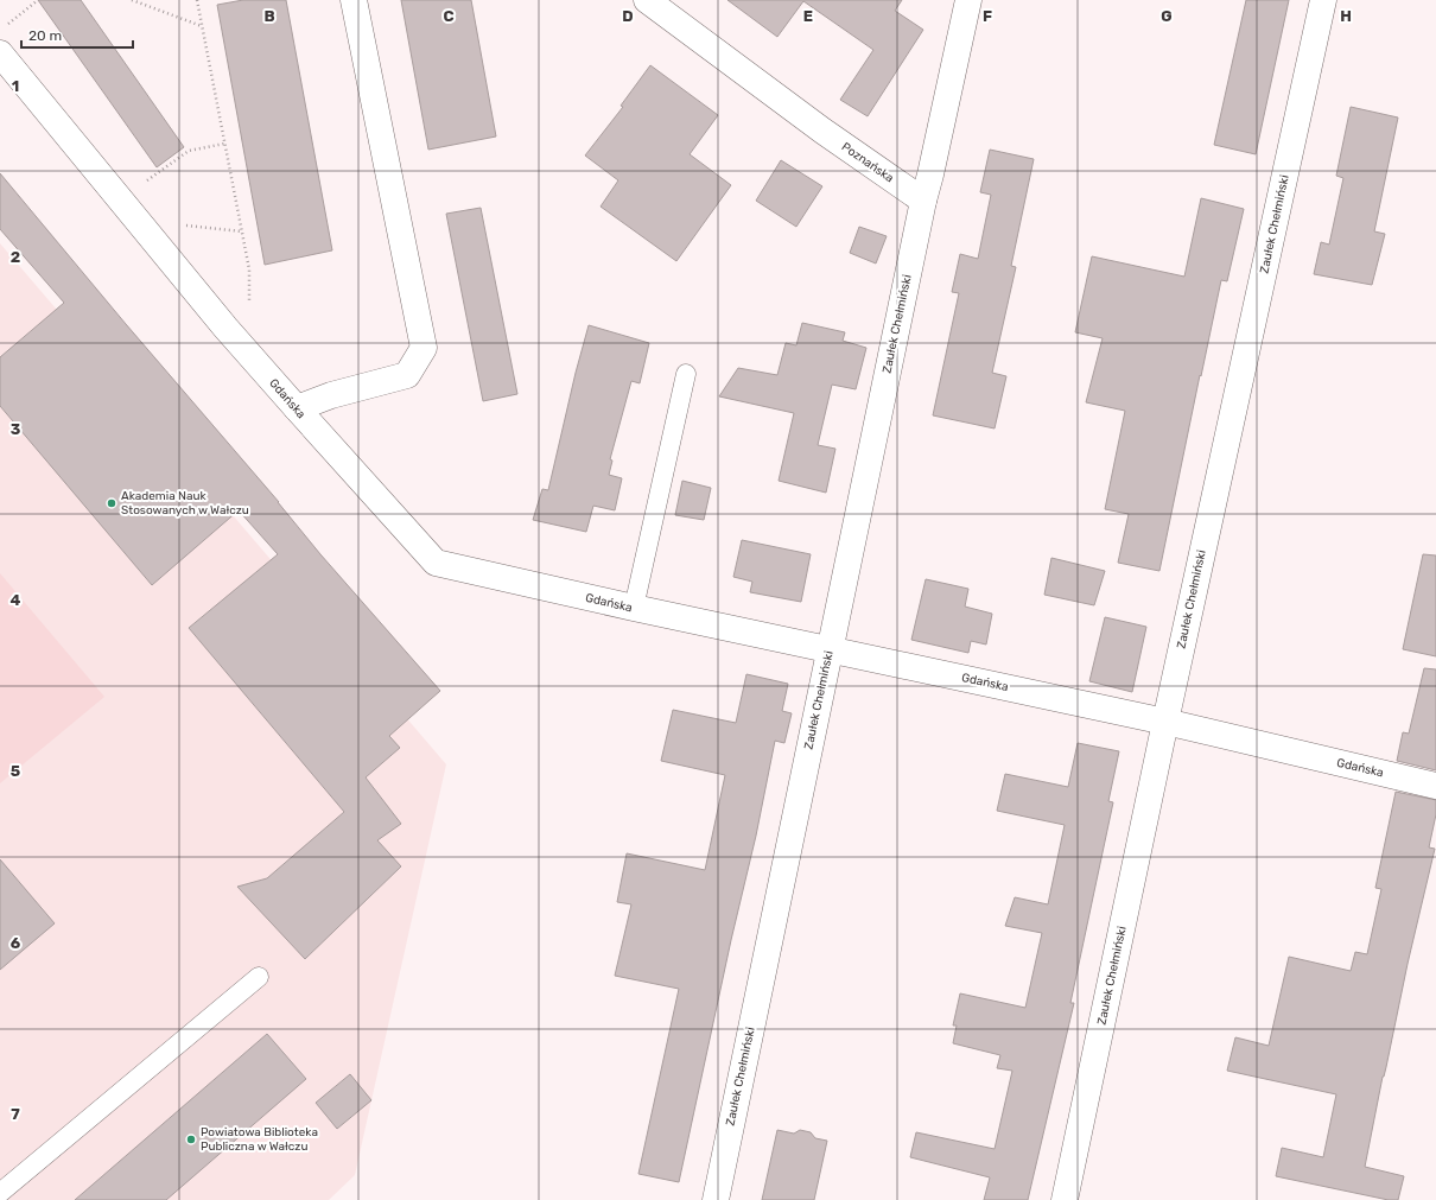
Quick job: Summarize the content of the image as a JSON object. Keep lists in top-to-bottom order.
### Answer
{
  "streets": {
    "street": ["Poznańska", "Zaułek Chełmiński", "Gdańska"]
  },
  "crossings": [
    ["Poznańska", "Zaułek Chełmiński"],
    ["Zaułek Chełmiński", "Gdańska"]
  ],
  "places": ["Akademia Nauk Stosowanych w Wałczu", "Powiatowa Biblioteka Publiczna w Wałczu"],
  "scale_bar": "20 m",
  "grid": {
    "columns": [
      "B",
      "C",
      "D",
      "E",
      "F",
      "G",
      "H"
    ],
    "rows": [
      "1",
      "2",
      "3",
      "4",
      "5",
      "6",
      "7"
    ]
  }
}
